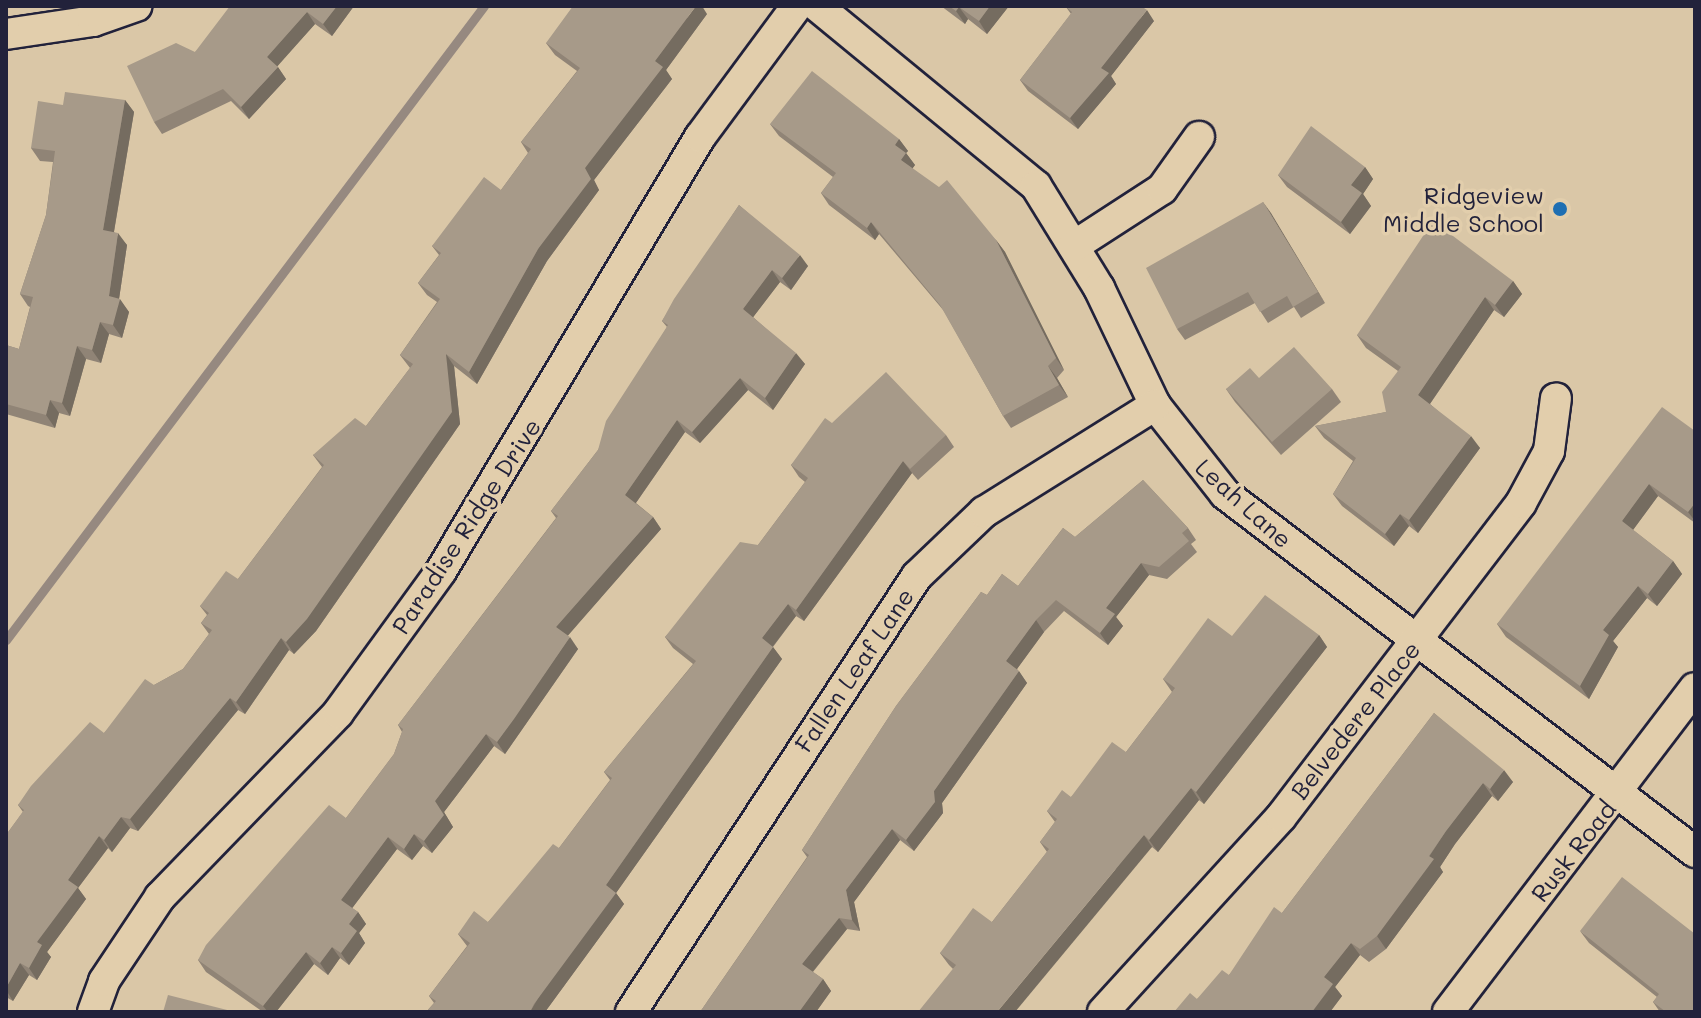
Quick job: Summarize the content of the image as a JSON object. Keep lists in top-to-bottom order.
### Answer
{
  "streets": {
    "street": [
      "Leah Lane",
      "Paradise Ridge Drive",
      "Fallen Leaf Lane",
      "Belvedere Place",
      "Rusk Road"
    ]
  },
  "crossings": [
    ["Leah Lane", "Fallen Leaf Lane"],
    ["Leah Lane", "Belvedere Place"],
    ["Leah Lane", "Rusk Road"]
  ],
  "places": ["Ridgeview Middle School"]
}
